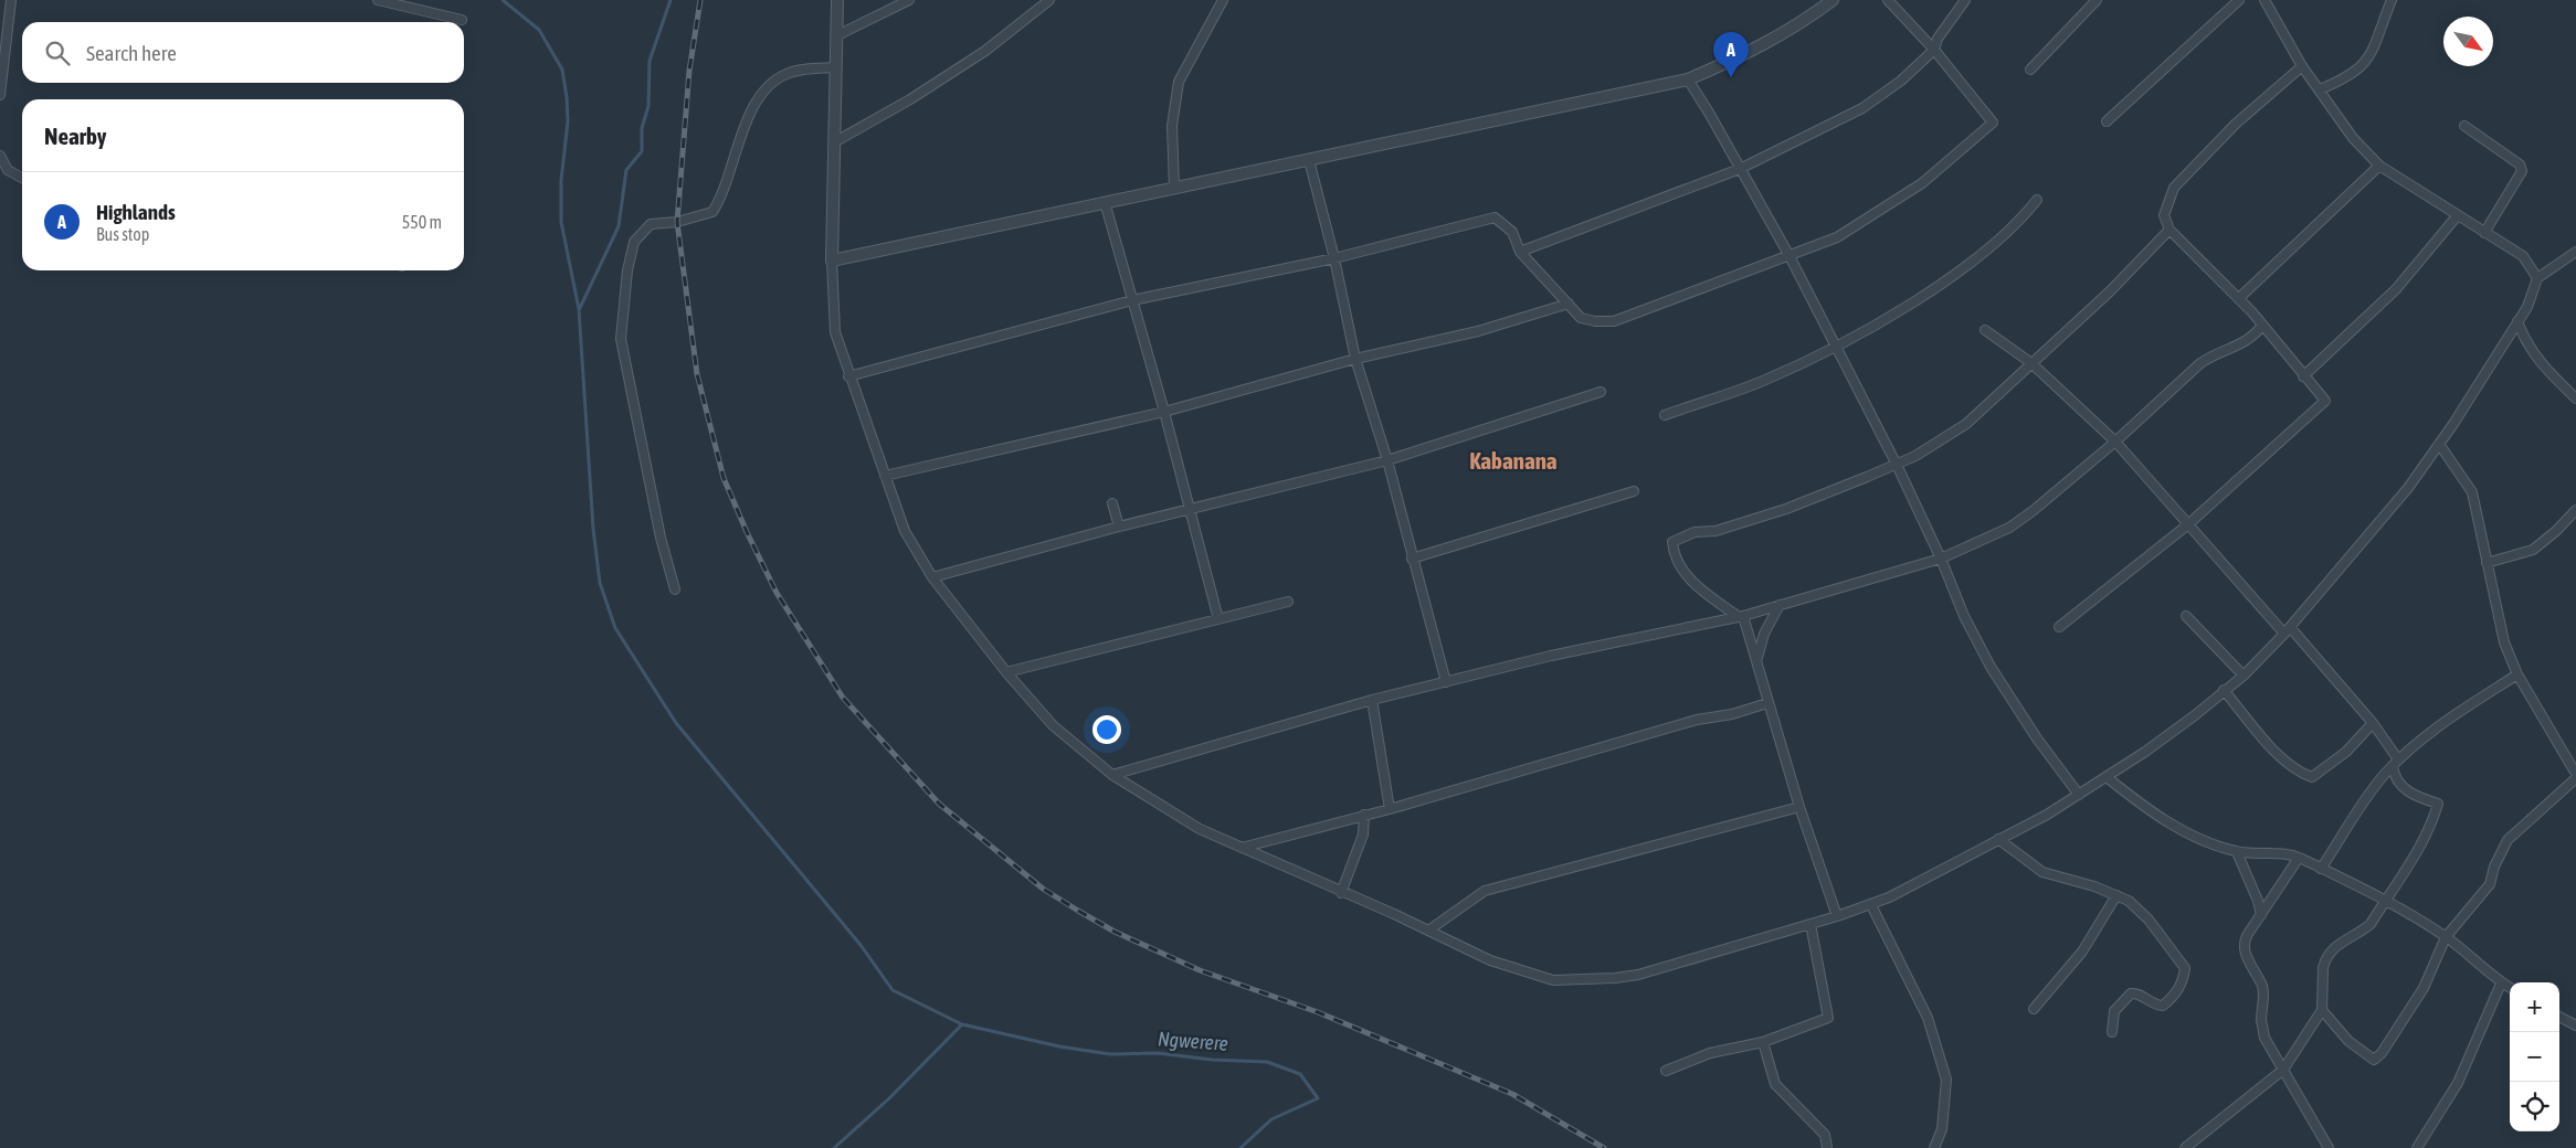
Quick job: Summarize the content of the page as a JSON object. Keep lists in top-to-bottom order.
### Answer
{
  "districts": ["Kabanana"],
  "water": ["Ngwerere"],
  "north": "bottom right",
  "page": {
    "search": "Search here",
    "pins": "A",
    "heading": "Nearby",
    "list": [
      {
        "mark": "A",
        "name": "Highlands",
        "note": "Bus stop",
        "value": "550 m"
      }
    ],
    "map_buttons": ["+", "−"]
  }
}
